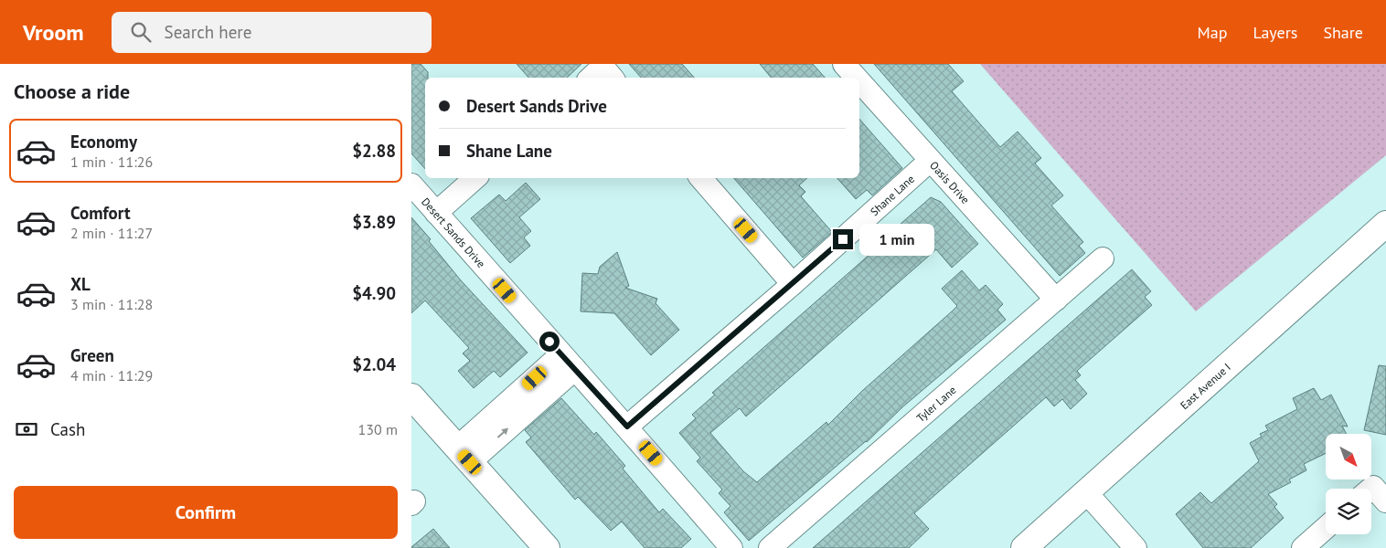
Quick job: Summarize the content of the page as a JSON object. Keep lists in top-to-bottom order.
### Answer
{
  "streets": {
    "main road": ["East Avenue I"],
    "street": [
      "Oasis Drive",
      "Shane Lane",
      "Desert Sands Drive",
      "Tyler Lane"
    ]
  },
  "crossings": [
    ["Oasis Drive", "Shane Lane"],
    ["Oasis Drive", "Tyler Lane"],
    ["Shane Lane", "Desert Sands Drive"]
  ],
  "north": "bottom right",
  "page": {
    "header": "Vroom",
    "search": "Search here",
    "nav": ["Map", "Layers", "Share"],
    "heading": "Choose a ride",
    "banner": ["Desert Sands Drive", "Shane Lane"],
    "list": [
      {
        "name": "Economy",
        "note": "1 min · 11:26",
        "value": "$2.88"
      },
      {
        "name": "Comfort",
        "note": "2 min · 11:27",
        "value": "$3.89"
      },
      {
        "name": "XL",
        "note": "3 min · 11:28",
        "value": "$4.90"
      },
      {
        "name": "Green",
        "note": "4 min · 11:29",
        "value": "$2.04"
      }
    ],
    "bubble": "1 min",
    "pay": ["Cash", "130 m"],
    "buttons": "Confirm"
  }
}
